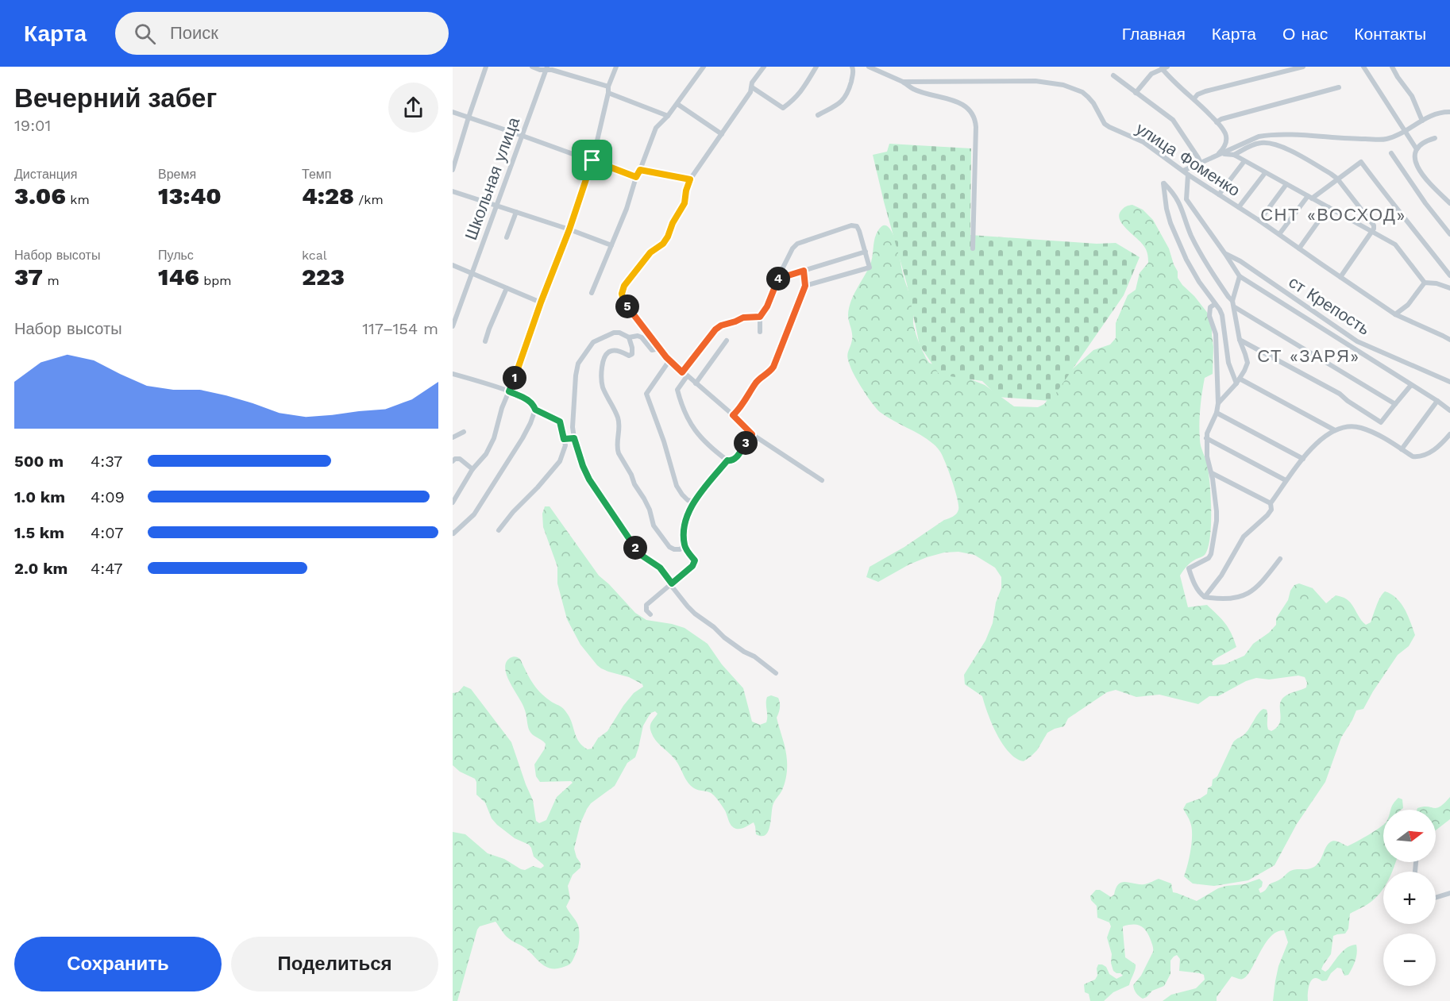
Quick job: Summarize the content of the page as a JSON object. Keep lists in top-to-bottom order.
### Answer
{
  "streets": {
    "street": ["улица Фоменко", "Школьная улица", "ст Крепость"]
  },
  "districts": ["СНТ «ВОСХОД»", "СТ «ЗАРЯ»"],
  "north": "right",
  "page": {
    "header": "Карта",
    "search": "Поиск",
    "nav": [
      "Главная",
      "Карта",
      "О нас",
      "Контакты"
    ],
    "heading": ["Вечерний забег", "19:01"],
    "stats": [
      ["Дистанция", "3.06 km"],
      ["Время", "13:40"],
      ["Темп", "4:28 /km"],
      ["Набор высоты", "37 m"],
      ["Пульс", "146 bpm"],
      ["kcal", "223"]
    ],
    "pins": [
      "4",
      "5",
      "1",
      "3",
      "2"
    ],
    "chart": ["Набор высоты", "117–154 m"],
    "list": [
      {
        "name": "500 m",
        "note": "4:37"
      },
      {
        "name": "1.0 km",
        "note": "4:09"
      },
      {
        "name": "1.5 km",
        "note": "4:07"
      },
      {
        "name": "2.0 km",
        "note": "4:47"
      }
    ],
    "map_buttons": ["+", "−"],
    "buttons": ["Сохранить", "Поделиться"]
  }
}
